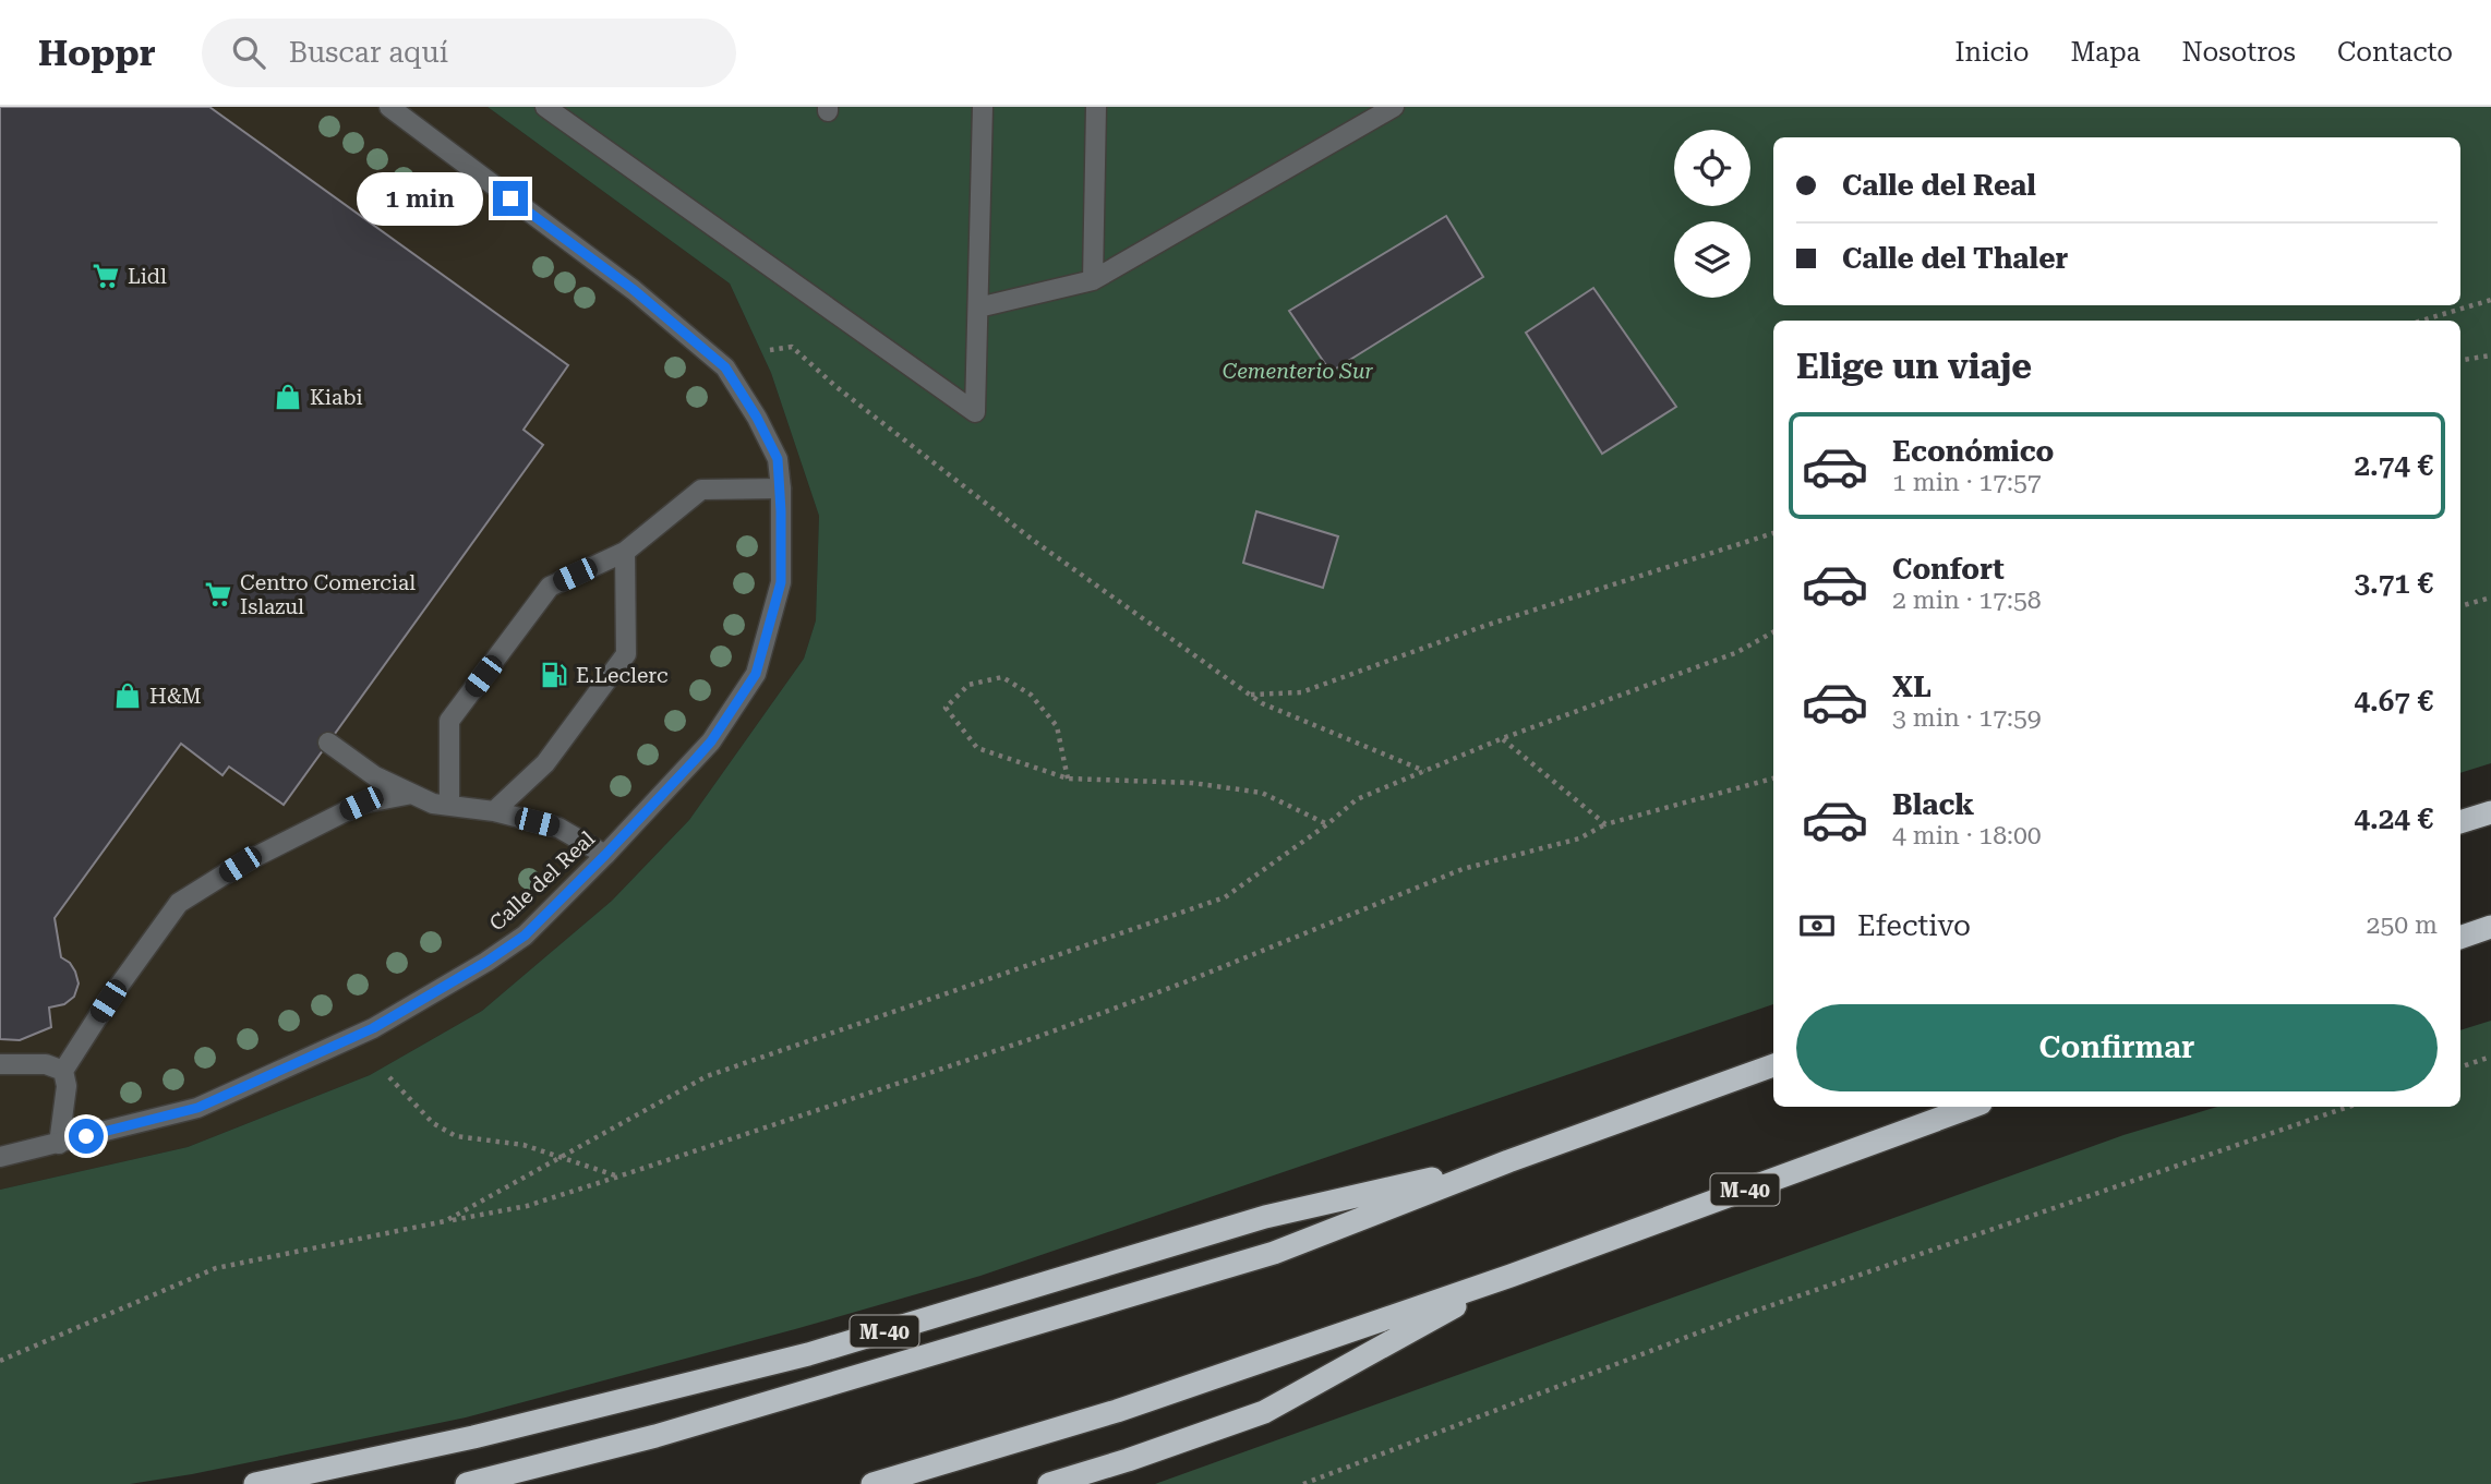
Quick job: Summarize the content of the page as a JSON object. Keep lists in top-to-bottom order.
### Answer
{
  "streets": {
    "highway": ["M-40"],
    "street": ["Calle del Real"]
  },
  "parks": ["Cementerio Sur"],
  "places": {
    "supermarket": ["Lidl", "Centro Comercial Islazul"],
    "shop": ["Kiabi", "H&M"],
    "fuel station": ["E.Leclerc"]
  },
  "page": {
    "header": "Hoppr",
    "search": "Buscar aquí",
    "nav": [
      "Inicio",
      "Mapa",
      "Nosotros",
      "Contacto"
    ],
    "banner": ["Calle del Real", "Calle del Thaler"],
    "bubble": "1 min",
    "heading": "Elige un viaje",
    "list": [
      {
        "name": "Económico",
        "note": "1 min · 17:57",
        "value": "2.74 €"
      },
      {
        "name": "Confort",
        "note": "2 min · 17:58",
        "value": "3.71 €"
      },
      {
        "name": "XL",
        "note": "3 min · 17:59",
        "value": "4.67 €"
      },
      {
        "name": "Black",
        "note": "4 min · 18:00",
        "value": "4.24 €"
      }
    ],
    "pay": ["Efectivo", "250 m"],
    "buttons": "Confirmar"
  }
}
